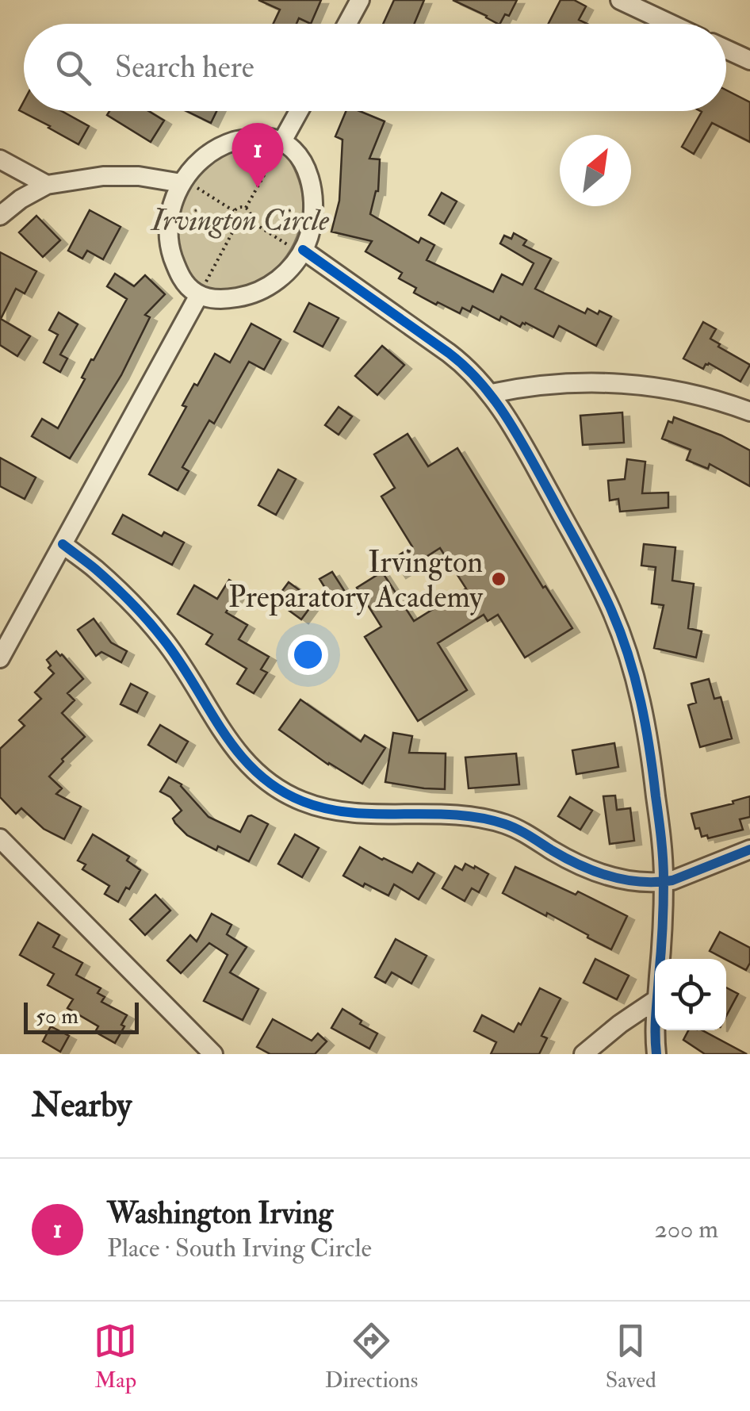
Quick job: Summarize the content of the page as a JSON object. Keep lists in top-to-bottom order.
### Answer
{
  "parks": ["Irvington Circle"],
  "places": ["Irvington Preparatory Academy"],
  "scale_bar": "50 m",
  "north": "top right",
  "page": {
    "search": "Search here",
    "pins": "1",
    "scale": "50 m",
    "heading": "Nearby",
    "list": [
      {
        "mark": "1",
        "name": "Washington Irving",
        "note": "Place · South Irving Circle",
        "value": "200 m"
      }
    ],
    "nav": ["Map", "Directions", "Saved"]
  }
}
